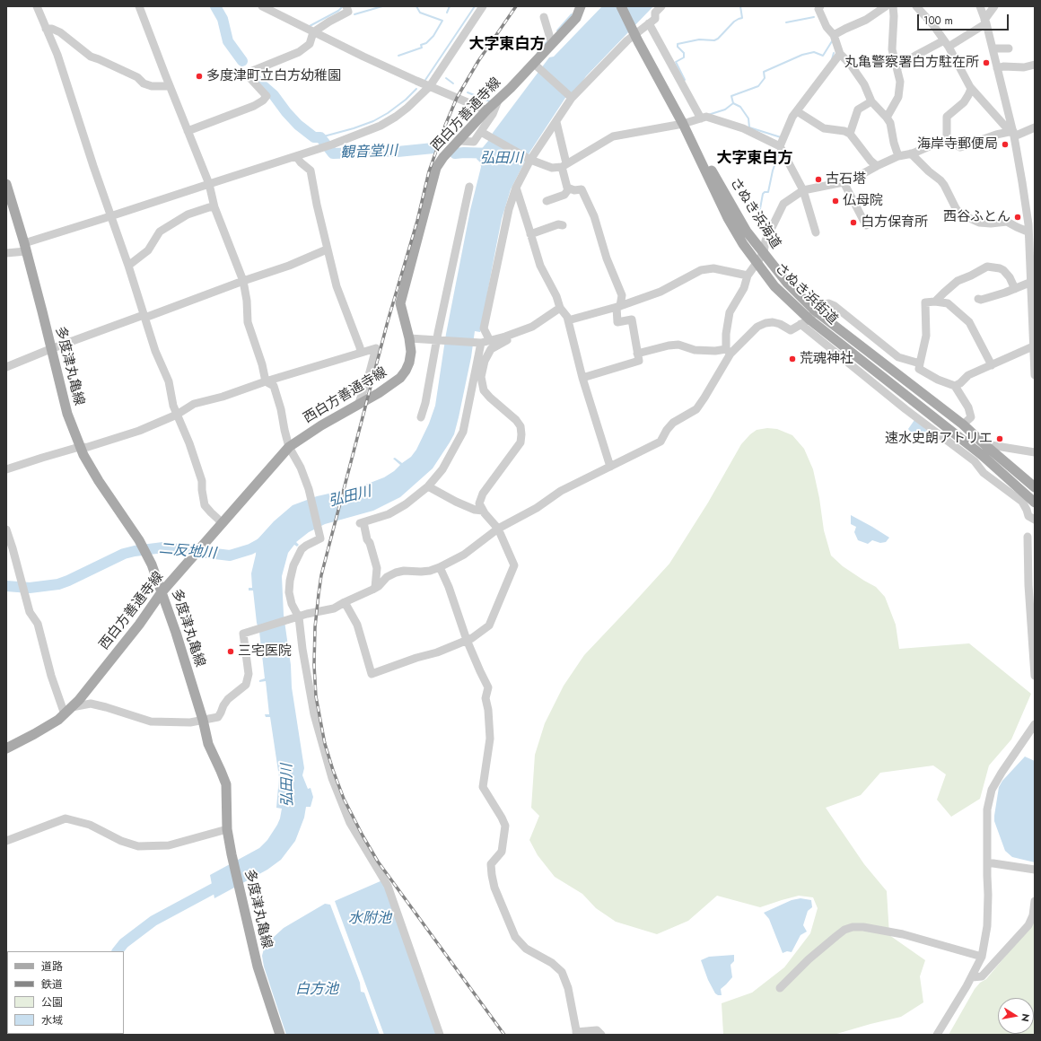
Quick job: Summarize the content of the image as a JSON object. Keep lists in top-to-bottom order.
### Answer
{
  "streets": {
    "main road": [
      "西白方善通寺線",
      "さぬき浜海道",
      "さぬき浜街道",
      "多度津丸亀線"
    ]
  },
  "crossings": [
    ["西白方善通寺線", "多度津丸亀線"],
    ["さぬき浜海道", "さぬき浜街道"]
  ],
  "districts": ["大字東白方", "大字東白方"],
  "water": [
    "観音堂川",
    "弘田川",
    "二反地川",
    "水附池",
    "白方池"
  ],
  "places": [
    "丸亀警察署白方駐在所",
    "多度津町立白方幼稚園",
    "海岸寺郵便局",
    "古石塔",
    "仏母院",
    "西谷ふとん",
    "白方保育所",
    "荒魂神社",
    "速水史朗アトリエ",
    "三宅医院"
  ],
  "legend": [
    "道路",
    "鉄道",
    "公園",
    "水域"
  ],
  "scale_bar": "100 m",
  "north": "right"
}
